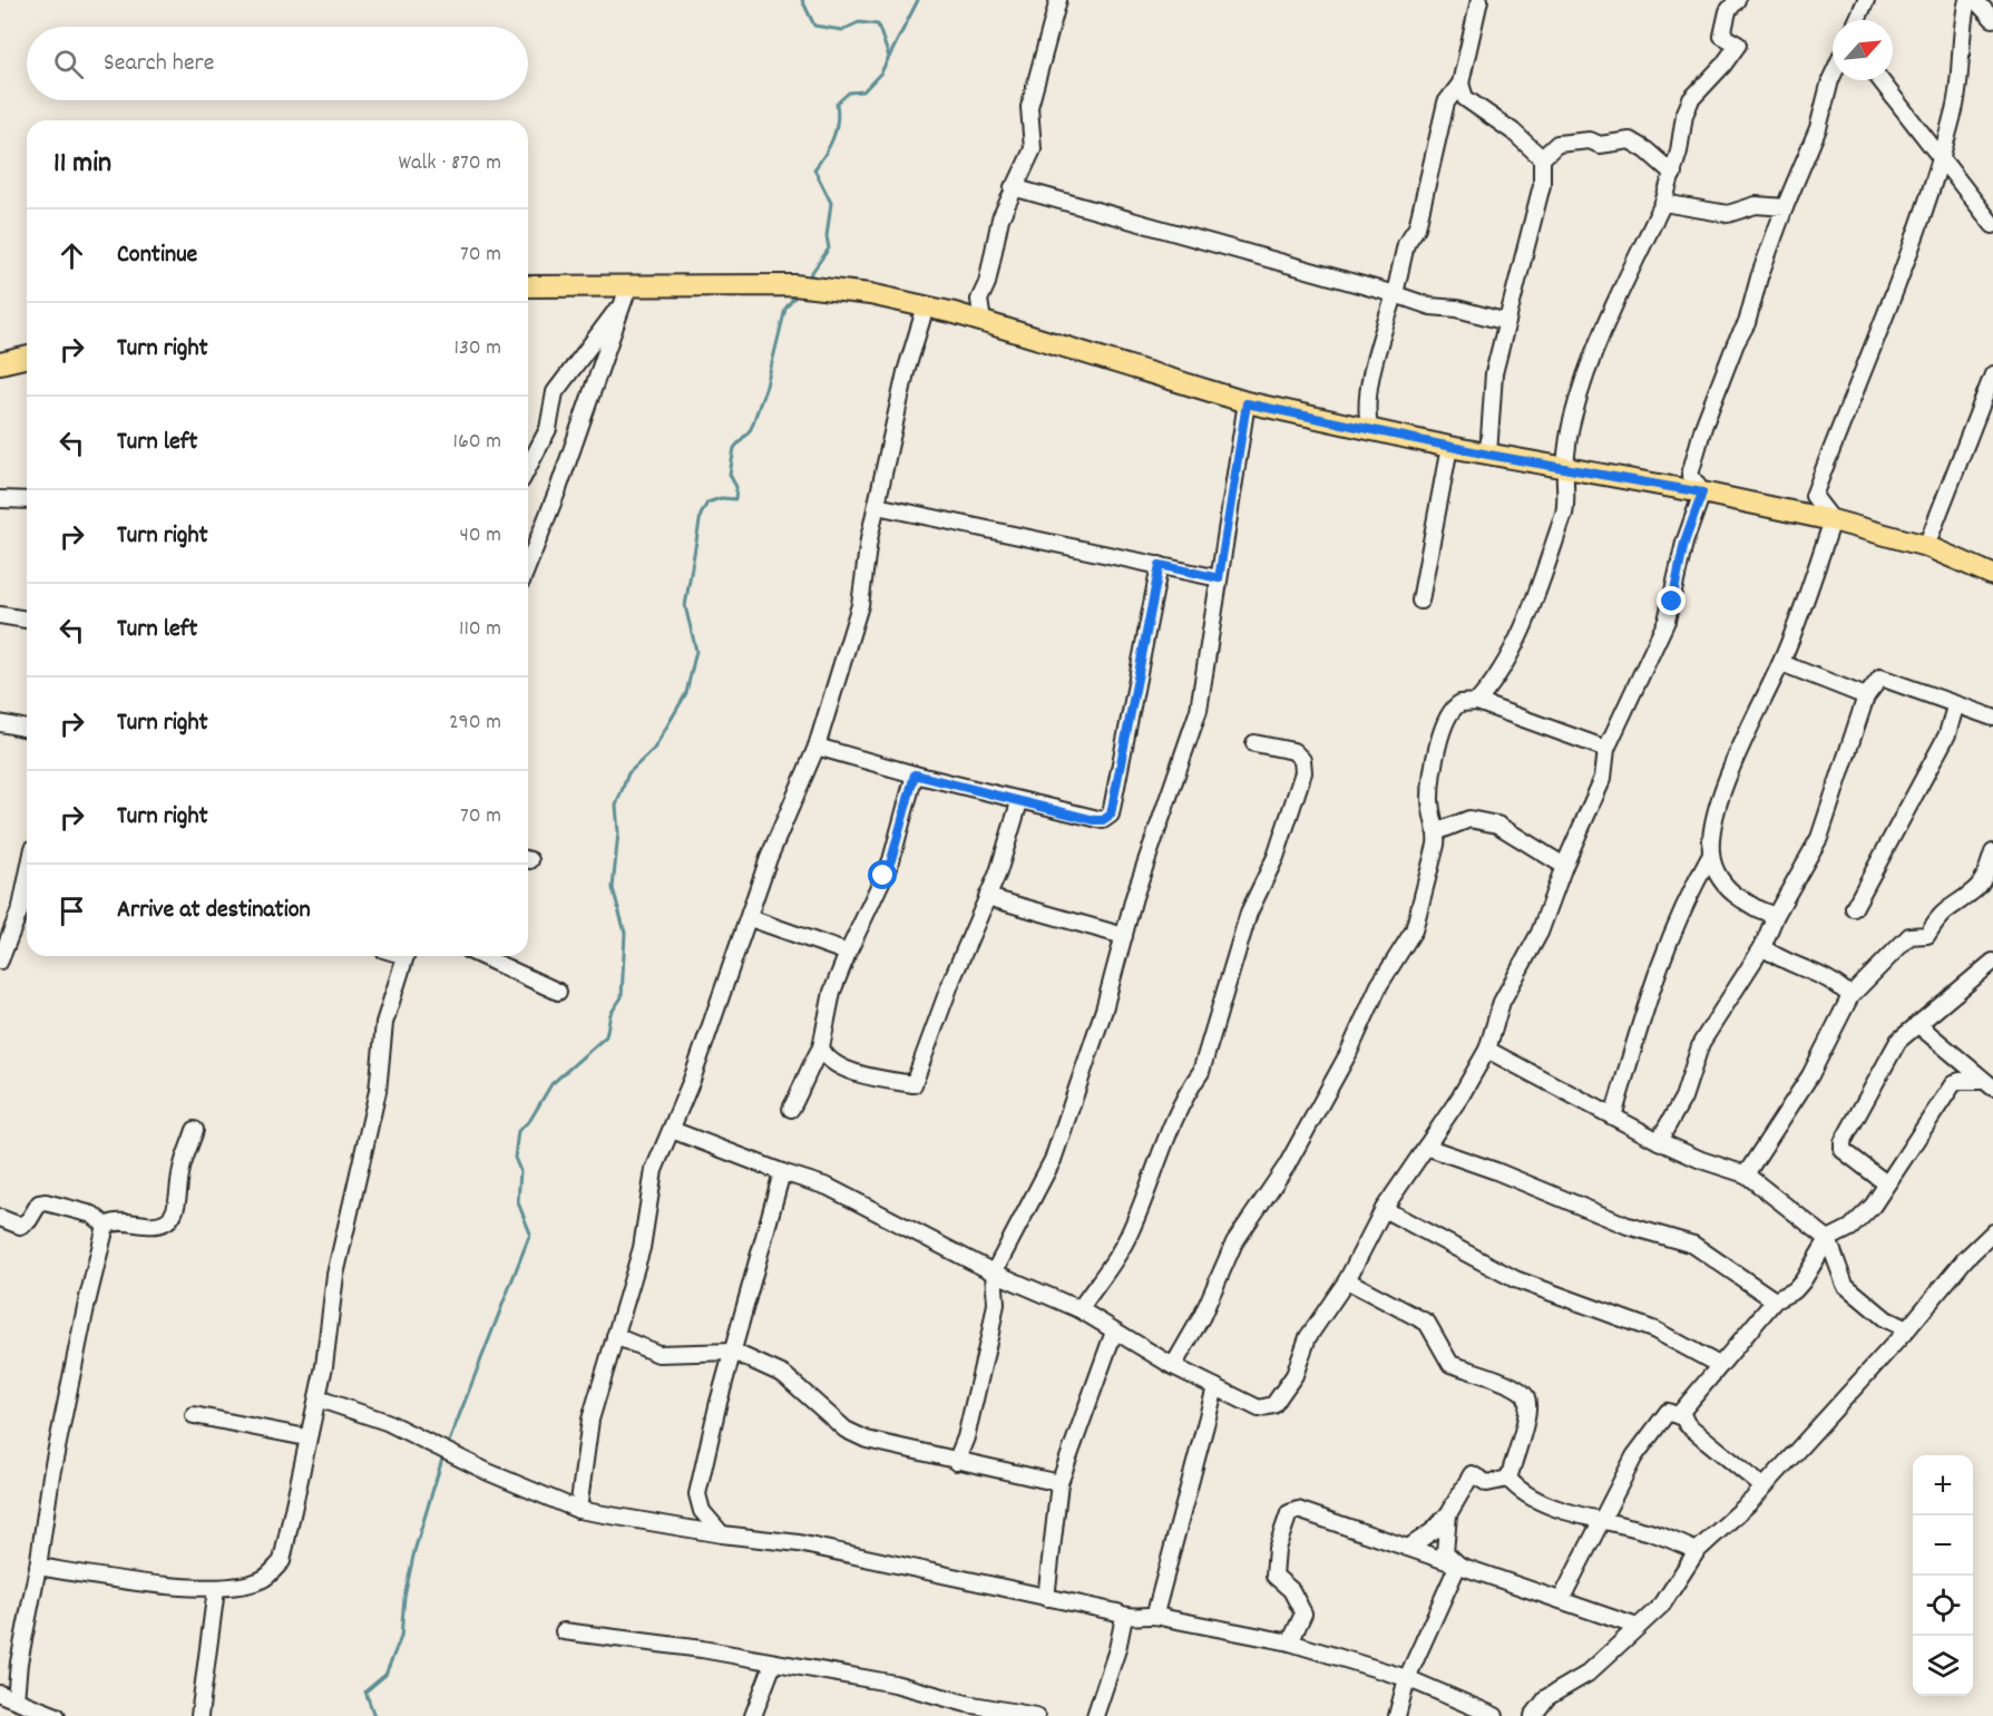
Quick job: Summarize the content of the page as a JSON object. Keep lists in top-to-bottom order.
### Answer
{
  "north": "top right",
  "page": {
    "search": "Search here",
    "heading": ["11 min", "Walk · 870 m"],
    "list": [
      ["Continue", "70 m"],
      ["Turn right", "130 m"],
      ["Turn left", "160 m"],
      ["Turn right", "40 m"],
      ["Turn left", "110 m"],
      ["Turn right", "290 m"],
      ["Turn right", "70 m"],
      "Arrive at destination"
    ],
    "map_buttons": ["+", "−"]
  }
}
